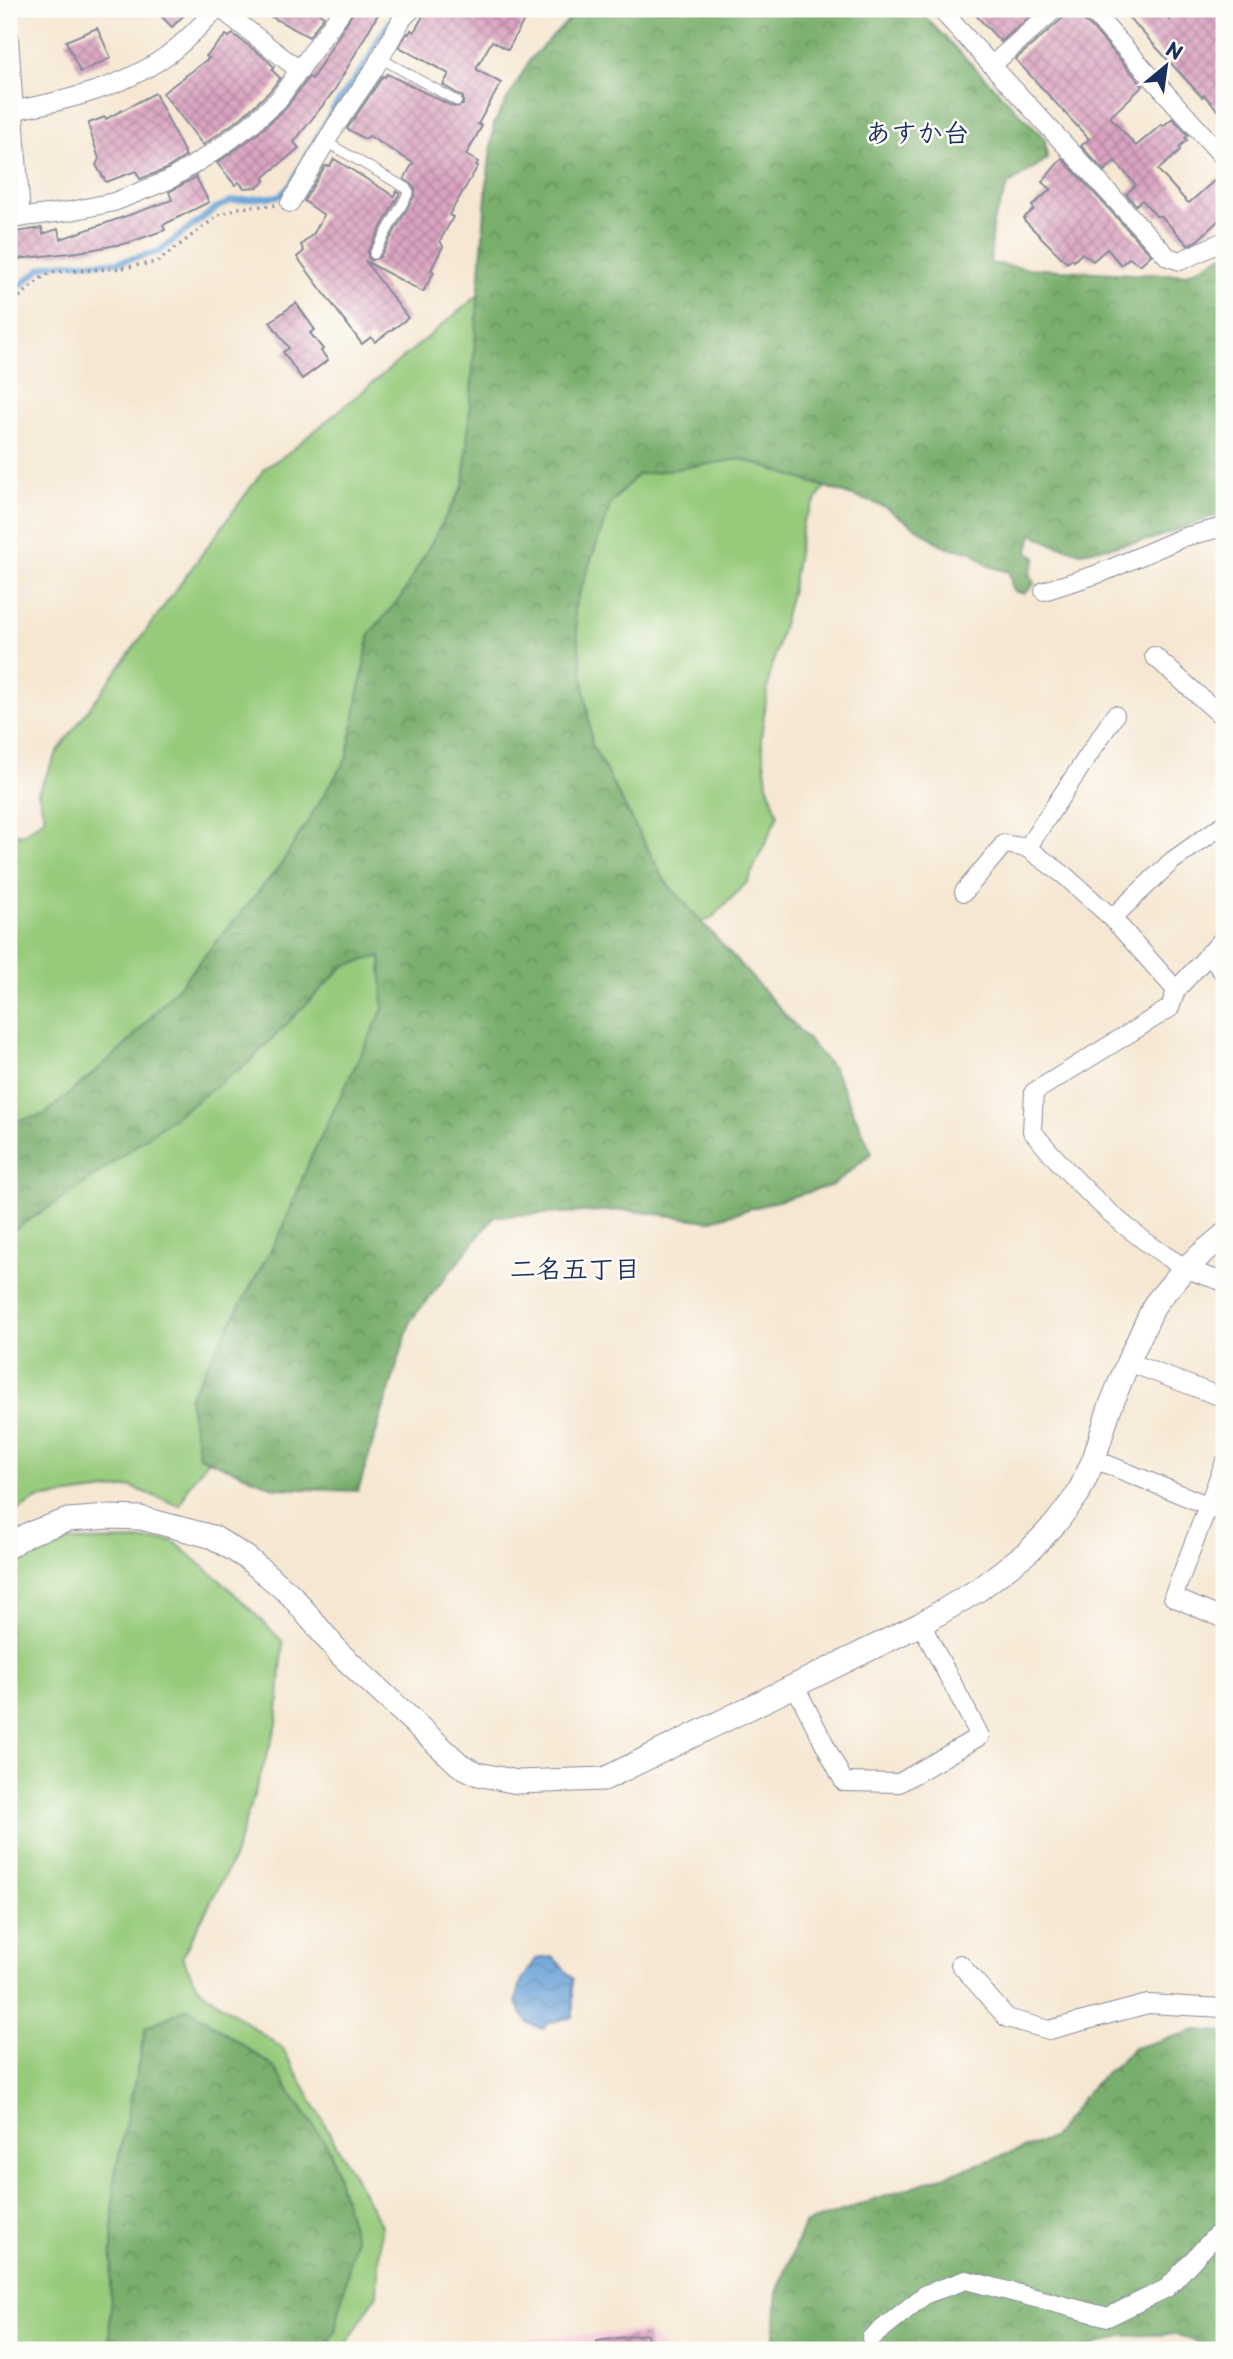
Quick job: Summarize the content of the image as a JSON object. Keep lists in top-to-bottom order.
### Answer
{
  "districts": ["あすか台", "二名五丁目"],
  "north": "top right"
}
